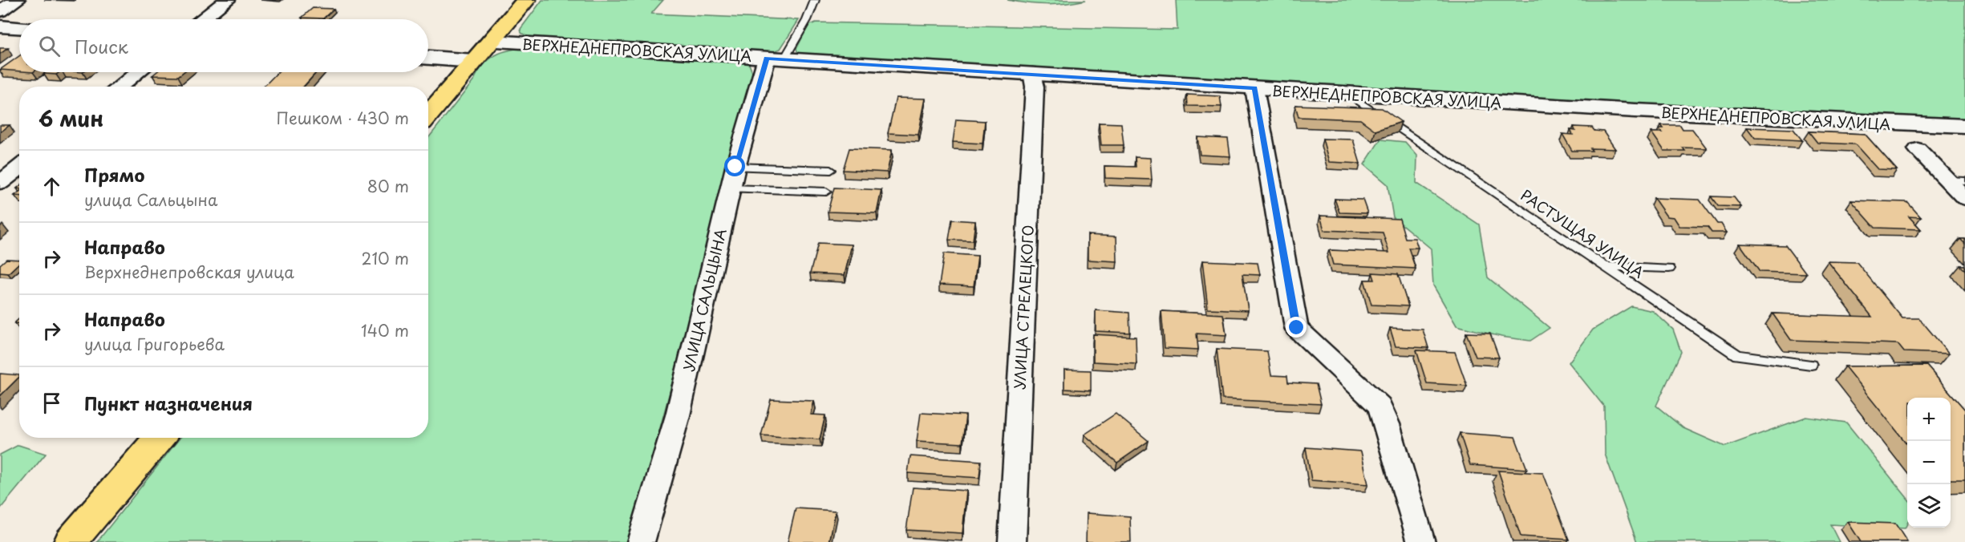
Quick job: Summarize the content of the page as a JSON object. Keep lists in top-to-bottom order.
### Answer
{
  "streets": {
    "street": ["ВЕРХНЕДНЕПРОВСКАЯ УЛИЦА", "УЛИЦА САЛЬЦЫНА", "УЛИЦА СТРЕЛЕЦКОГО"],
    "lane": ["РАСТУЩАЯ УЛИЦА"]
  },
  "crossings": [
    ["ВЕРХНЕДНЕПРОВСКАЯ УЛИЦА", "РАСТУЩАЯ УЛИЦА"],
    ["ВЕРХНЕДНЕПРОВСКАЯ УЛИЦА", "УЛИЦА САЛЬЦЫНА"],
    ["ВЕРХНЕДНЕПРОВСКАЯ УЛИЦА", "УЛИЦА СТРЕЛЕЦКОГО"]
  ],
  "page": {
    "search": "Поиск",
    "heading": ["6 мин", "Пешком · 430 m"],
    "list": [
      ["Прямо", "улица Сальцына", "80 m"],
      ["Направо", "Верхнеднепровская улица", "210 m"],
      ["Направо", "улица Григорьева", "140 m"],
      "Пункт назначения"
    ],
    "map_buttons": ["+", "−"]
  }
}
